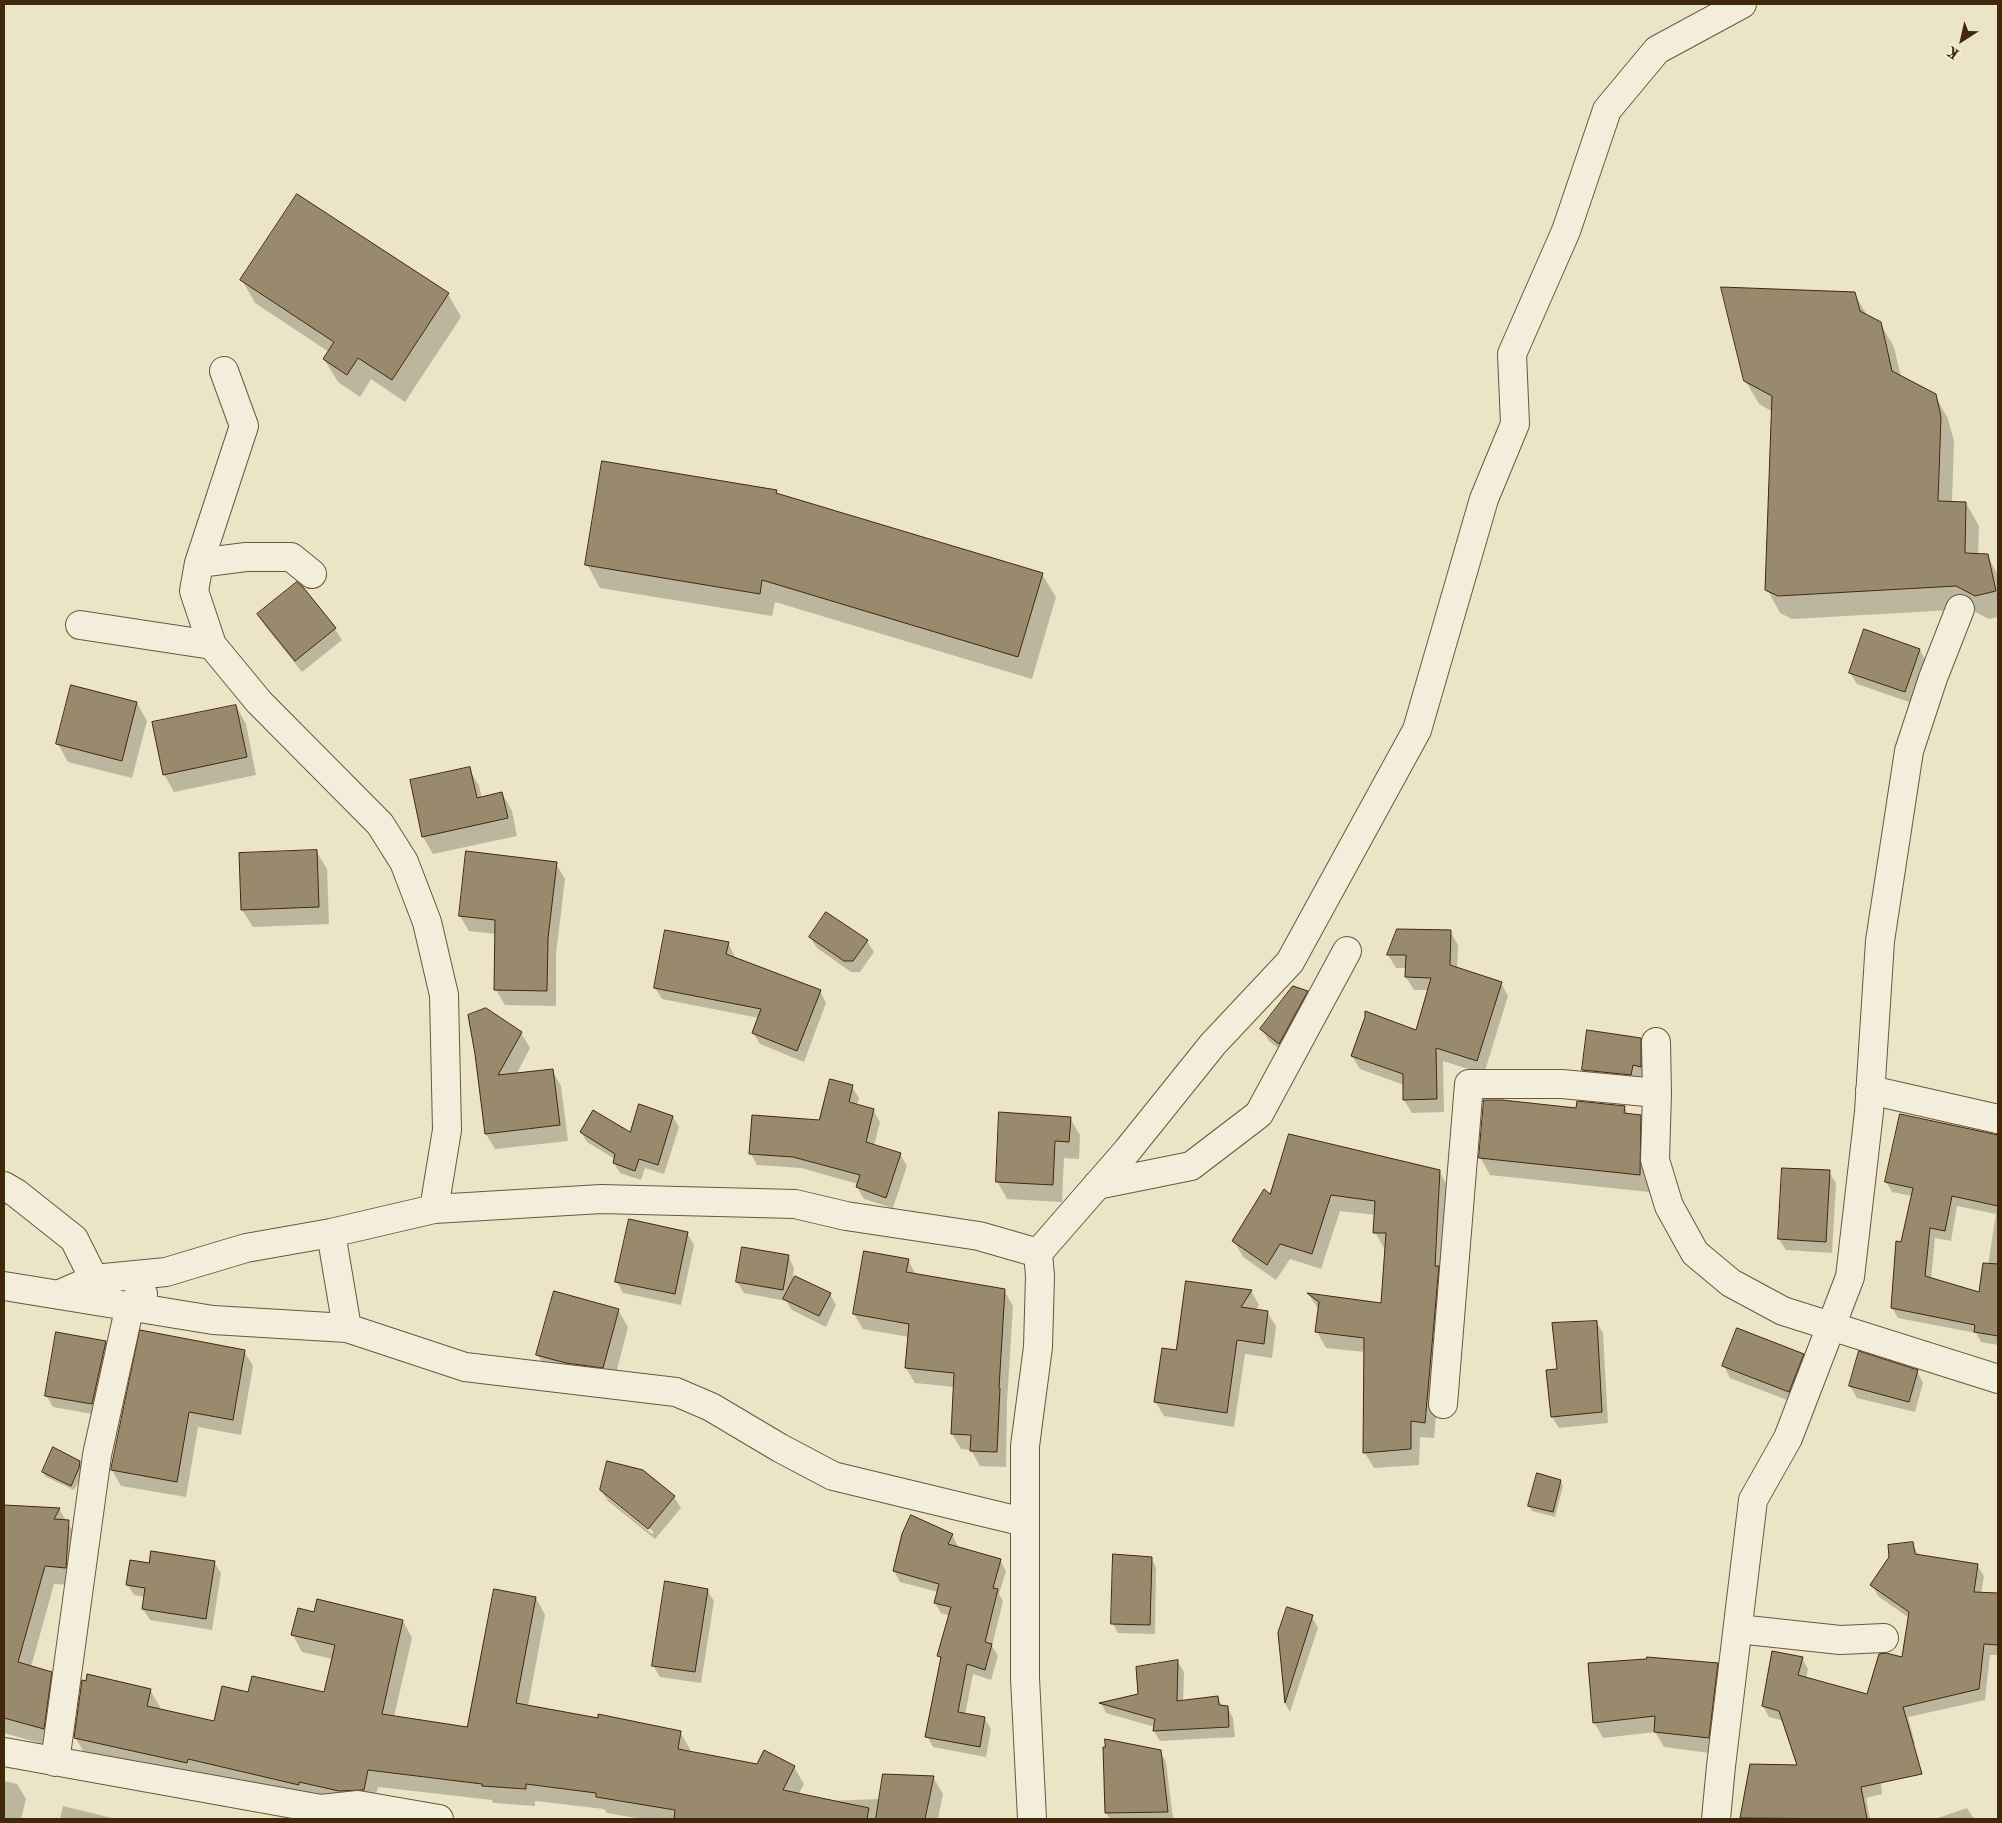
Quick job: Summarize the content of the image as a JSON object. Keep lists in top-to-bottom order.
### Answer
{
  "north": "bottom left"
}
